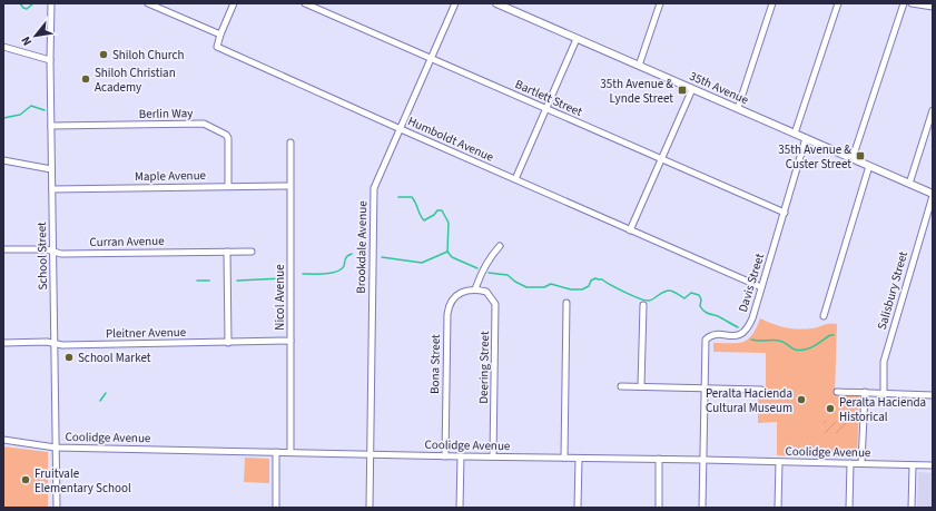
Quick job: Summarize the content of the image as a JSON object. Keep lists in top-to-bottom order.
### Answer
{
  "streets": {
    "main road": ["35th Avenue"],
    "street": [
      "Bartlett Street",
      "Berlin Way",
      "Humboldt Avenue",
      "Maple Avenue",
      "Curran Avenue",
      "Brookdale Avenue",
      "School Street",
      "Davis Street",
      "Salisbury Street",
      "Nicol Avenue",
      "Pleitner Avenue",
      "Bona Street",
      "Deering Street",
      "Coolidge Avenue"
    ]
  },
  "crossings": [
    ["35th Avenue", "Davis Street"],
    ["35th Avenue", "Salisbury Street"],
    ["Bartlett Street", "Brookdale Avenue"],
    ["Bartlett Street", "Davis Street"],
    ["Berlin Way", "Maple Avenue"],
    ["Berlin Way", "School Street"],
    ["Humboldt Avenue", "Brookdale Avenue"],
    ["Humboldt Avenue", "Davis Street"],
    ["Maple Avenue", "School Street"],
    ["Maple Avenue", "Nicol Avenue"],
    ["Curran Avenue", "School Street"],
    ["Brookdale Avenue", "Coolidge Avenue"],
    ["School Street", "Pleitner Avenue"],
    ["School Street", "Coolidge Avenue"],
    ["Davis Street", "Coolidge Avenue"],
    ["Nicol Avenue", "Pleitner Avenue"],
    ["Nicol Avenue", "Coolidge Avenue"],
    ["Bona Street", "Deering Street"],
    ["Bona Street", "Coolidge Avenue"],
    ["Deering Street", "Coolidge Avenue"]
  ],
  "places": {
    "other": [
      "Shiloh Church",
      "Shiloh Christian Academy",
      "School Market",
      "Peralta Hacienda Cultural Museum",
      "Peralta Hacienda Historical",
      "Fruitvale Elementary School"
    ],
    "transit": ["35th Avenue & Lynde Street", "35th Avenue & Custer Street"]
  },
  "north": "bottom left"
}
